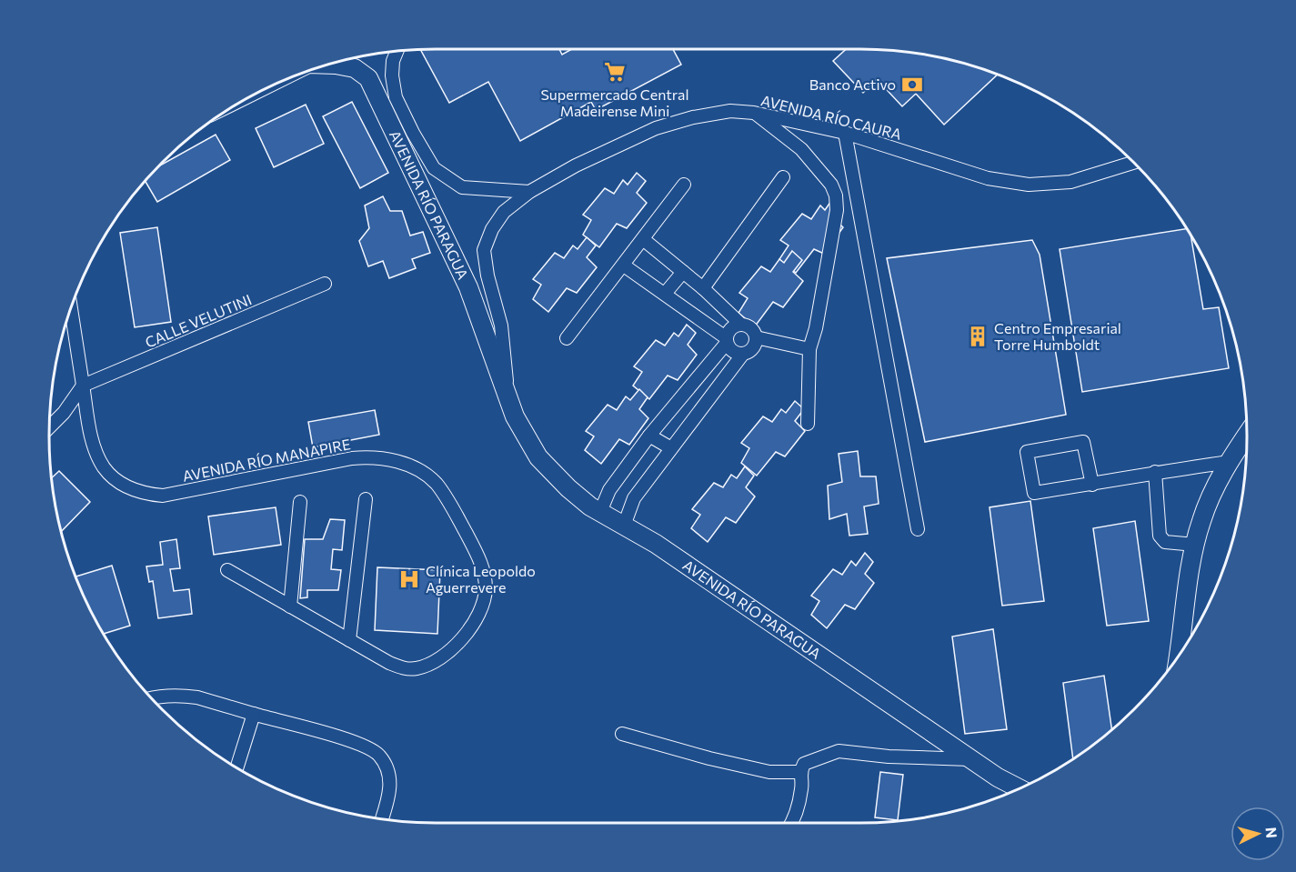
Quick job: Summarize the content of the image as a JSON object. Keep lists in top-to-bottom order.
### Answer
{
  "streets": {
    "main road": ["AVENIDA RÍO PARAGUA"],
    "street": ["AVENIDA RÍO CAURA", "CALLE VELUTINI", "AVENIDA RÍO MANAPIRE"]
  },
  "crossings": [
    ["AVENIDA RÍO CAURA", "AVENIDA RÍO PARAGUA"],
    ["CALLE VELUTINI", "AVENIDA RÍO MANAPIRE"]
  ],
  "places": {
    "supermarket": ["Supermercado Central Madeirense Mini"],
    "bank": ["Banco Activo"],
    "building": ["Centro Empresarial Torre Humboldt"],
    "hospital": ["Clínica Leopoldo Aguerrevere"]
  },
  "north": "right"
}
